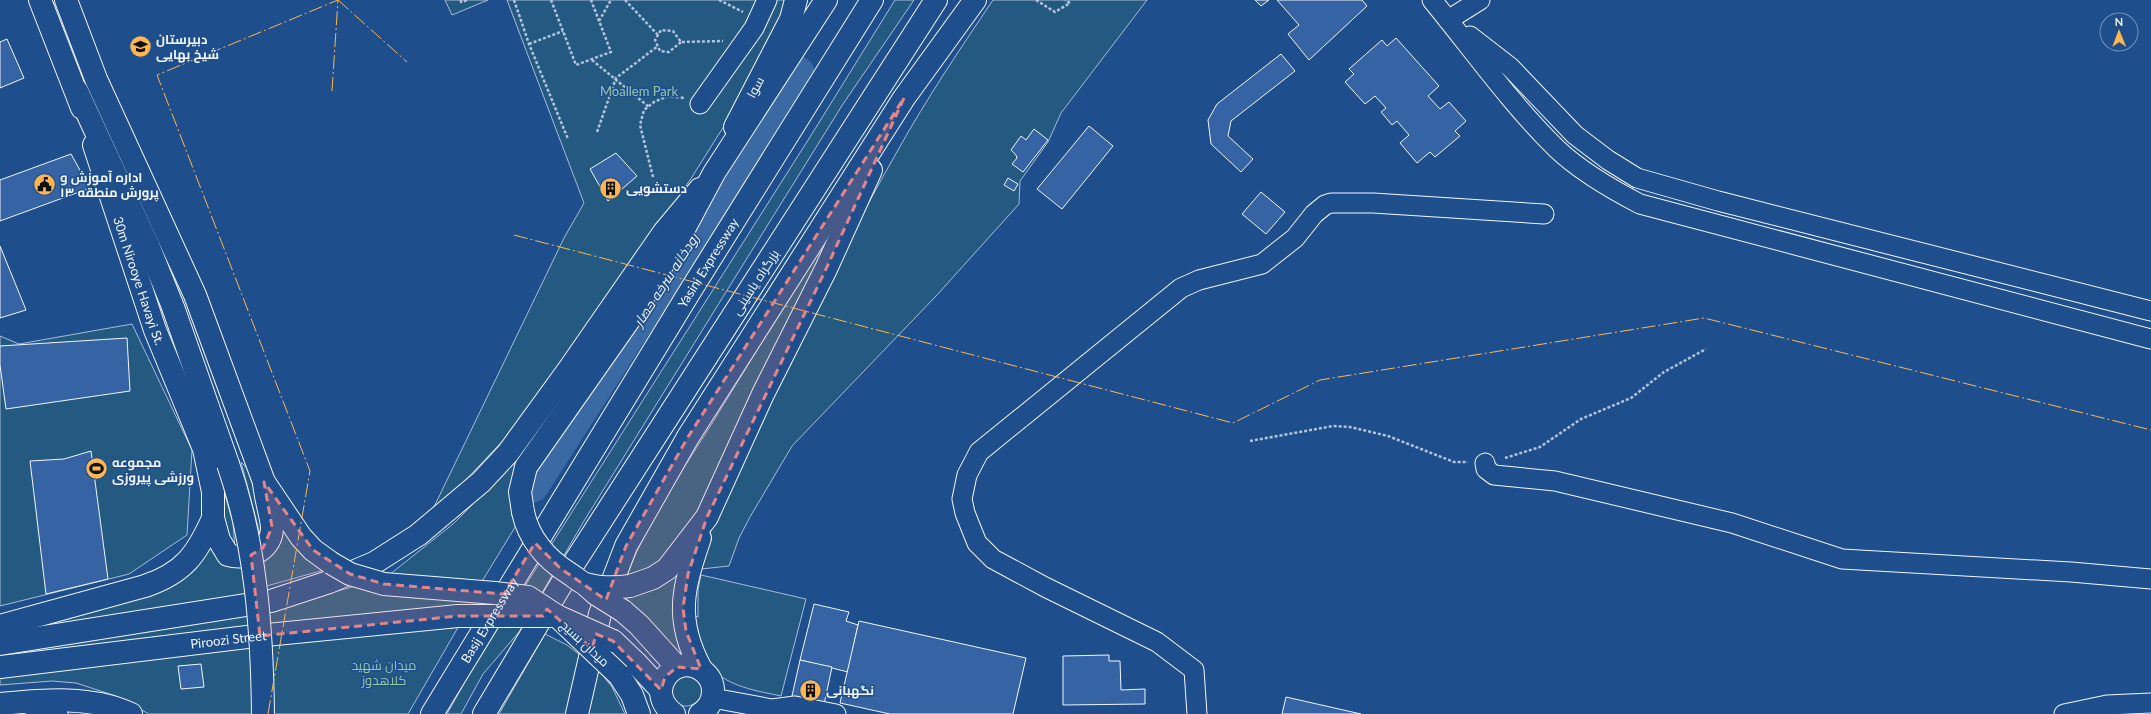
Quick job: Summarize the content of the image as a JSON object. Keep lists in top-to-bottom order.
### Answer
{
  "streets": {
    "main road": [
      "سوا",
      "Yasini Expressway",
      "30m Nirooye Havayi St.",
      "بزرگراه یاسینی",
      "Basij Expressway",
      "Piroozi Street",
      "میدان بسیج"
    ]
  },
  "crossings": [
    ["Yasini Expressway", "Basij Expressway"],
    ["Piroozi Street", "میدان بسیج"]
  ],
  "water": ["رودخانه سرخه حصار"],
  "parks": ["Moallem Park", "میدان شهید کلاهدوز"],
  "places": {
    "school or university": ["دبیرستان شیخ بهایی"],
    "public building": ["اداره آموزش و پرورش منطقه ۱۳"],
    "building": ["دستشویی", "نگهبانی"],
    "sports": ["مجموعه ورزشی پیروزی"]
  },
  "north": "top"
}
